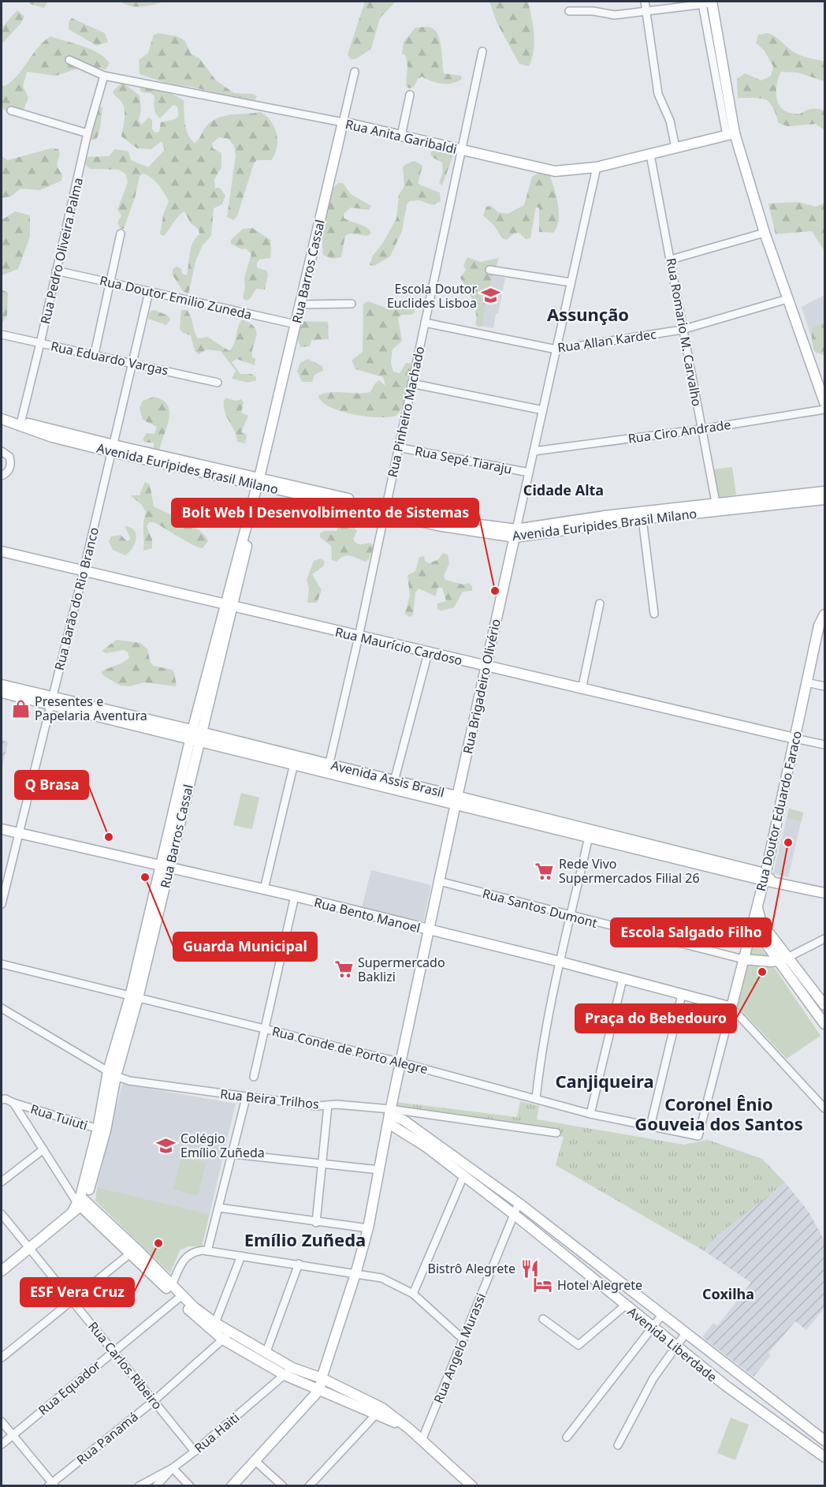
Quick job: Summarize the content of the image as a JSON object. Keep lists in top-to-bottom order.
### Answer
{
  "streets": {
    "street": [
      "Rua Anita Garibaldi",
      "Rua Pedro Oliveira Palma",
      "Rua Barros Cassal",
      "Rua Doutor Emilio Zuneda",
      "Rua Romario M. Carvalho",
      "Rua Allan Kardec",
      "Rua Eduardo Vargas",
      "Rua Pinheiro Machado",
      "Rua Ciro Andrade",
      "Rua Sepé Tiaraju",
      "Avenida Euripides Brasil Milano",
      "Rua Barão do Rio Branco",
      "Rua Maurício Cardoso",
      "Rua Brigadeiro Olivério",
      "Avenida Assis Brasil",
      "Rua Doutor Eduardo Faraco",
      "Rua Santos Dumont",
      "Rua Bento Manoel",
      "Rua Conde de Porto Alegre",
      "Rua Beira Trilhos",
      "Rua Tuiuti",
      "Avenida Liberdade",
      "Rua Angelo Murassi",
      "Rua Carlos Ribeiro",
      "Rua Equador",
      "Rua Haiti",
      "Rua Panamá"
    ]
  },
  "crossings": [
    ["Rua Anita Garibaldi", "Rua Pedro Oliveira Palma"],
    ["Rua Anita Garibaldi", "Rua Barros Cassal"],
    ["Rua Anita Garibaldi", "Rua Romario M. Carvalho"],
    ["Rua Anita Garibaldi", "Rua Pinheiro Machado"],
    ["Rua Anita Garibaldi", "Rua Brigadeiro Olivério"],
    ["Rua Pedro Oliveira Palma", "Rua Doutor Emilio Zuneda"],
    ["Rua Pedro Oliveira Palma", "Rua Eduardo Vargas"],
    ["Rua Pedro Oliveira Palma", "Avenida Euripides Brasil Milano"],
    ["Rua Barros Cassal", "Rua Doutor Emilio Zuneda"],
    ["Rua Barros Cassal", "Avenida Euripides Brasil Milano"],
    ["Rua Barros Cassal", "Rua Maurício Cardoso"],
    ["Rua Barros Cassal", "Avenida Assis Brasil"],
    ["Rua Barros Cassal", "Rua Bento Manoel"],
    ["Rua Barros Cassal", "Rua Conde de Porto Alegre"],
    ["Rua Barros Cassal", "Rua Beira Trilhos"],
    ["Rua Barros Cassal", "Rua Tuiuti"],
    ["Rua Doutor Emilio Zuneda", "Rua Barão do Rio Branco"],
    ["Rua Romario M. Carvalho", "Rua Allan Kardec"],
    ["Rua Romario M. Carvalho", "Rua Ciro Andrade"],
    ["Rua Romario M. Carvalho", "Avenida Euripides Brasil Milano"],
    ["Rua Allan Kardec", "Rua Pinheiro Machado"],
    ["Rua Allan Kardec", "Rua Brigadeiro Olivério"],
    ["Rua Eduardo Vargas", "Rua Barão do Rio Branco"],
    ["Rua Pinheiro Machado", "Rua Sepé Tiaraju"],
    ["Rua Pinheiro Machado", "Avenida Euripides Brasil Milano"],
    ["Rua Pinheiro Machado", "Rua Maurício Cardoso"],
    ["Rua Pinheiro Machado", "Avenida Assis Brasil"],
    ["Rua Ciro Andrade", "Rua Brigadeiro Olivério"],
    ["Rua Sepé Tiaraju", "Rua Brigadeiro Olivério"],
    ["Avenida Euripides Brasil Milano", "Rua Barão do Rio Branco"],
    ["Avenida Euripides Brasil Milano", "Rua Brigadeiro Olivério"],
    ["Rua Barão do Rio Branco", "Rua Maurício Cardoso"],
    ["Rua Barão do Rio Branco", "Avenida Assis Brasil"],
    ["Rua Barão do Rio Branco", "Rua Bento Manoel"],
    ["Rua Maurício Cardoso", "Rua Brigadeiro Olivério"],
    ["Rua Maurício Cardoso", "Rua Doutor Eduardo Faraco"],
    ["Rua Brigadeiro Olivério", "Avenida Assis Brasil"],
    ["Rua Brigadeiro Olivério", "Rua Santos Dumont"],
    ["Rua Brigadeiro Olivério", "Rua Bento Manoel"],
    ["Rua Brigadeiro Olivério", "Rua Conde de Porto Alegre"],
    ["Rua Brigadeiro Olivério", "Rua Beira Trilhos"],
    ["Rua Brigadeiro Olivério", "Avenida Liberdade"],
    ["Avenida Assis Brasil", "Rua Doutor Eduardo Faraco"],
    ["Rua Doutor Eduardo Faraco", "Rua Santos Dumont"],
    ["Rua Doutor Eduardo Faraco", "Rua Bento Manoel"],
    ["Rua Doutor Eduardo Faraco", "Rua Conde de Porto Alegre"],
    ["Rua Bento Manoel", "Rua Conde de Porto Alegre"],
    ["Rua Beira Trilhos", "Avenida Liberdade"],
    ["Avenida Liberdade", "Rua Angelo Murassi"],
    ["Rua Carlos Ribeiro", "Rua Equador"],
    ["Rua Carlos Ribeiro", "Rua Haiti"],
    ["Rua Carlos Ribeiro", "Rua Panamá"]
  ],
  "districts": [
    "Assunção",
    "Cidade Alta",
    "Canjiqueira",
    "Coronel Ênio Gouveia dos Santos",
    "Emílio Zuñeda",
    "Coxilha"
  ],
  "places": {
    "school or university": ["Escola Doutor Euclides Lisboa", "Colégio Emílio Zuñeda"],
    "other": [
      "Bolt Web l Desenvolbimento de Sistemas",
      "Q Brasa",
      "Escola Salgado Filho",
      "Guarda Municipal",
      "Praça do Bebedouro",
      "ESF Vera Cruz"
    ],
    "shop": ["Presentes e Papelaria Aventura"],
    "supermarket": ["Rede Vivo Supermercados Filial 26", "Supermercado Baklizi"],
    "restaurant": ["Bistrô Alegrete"],
    "hotel": ["Hotel Alegrete"]
  }
}
